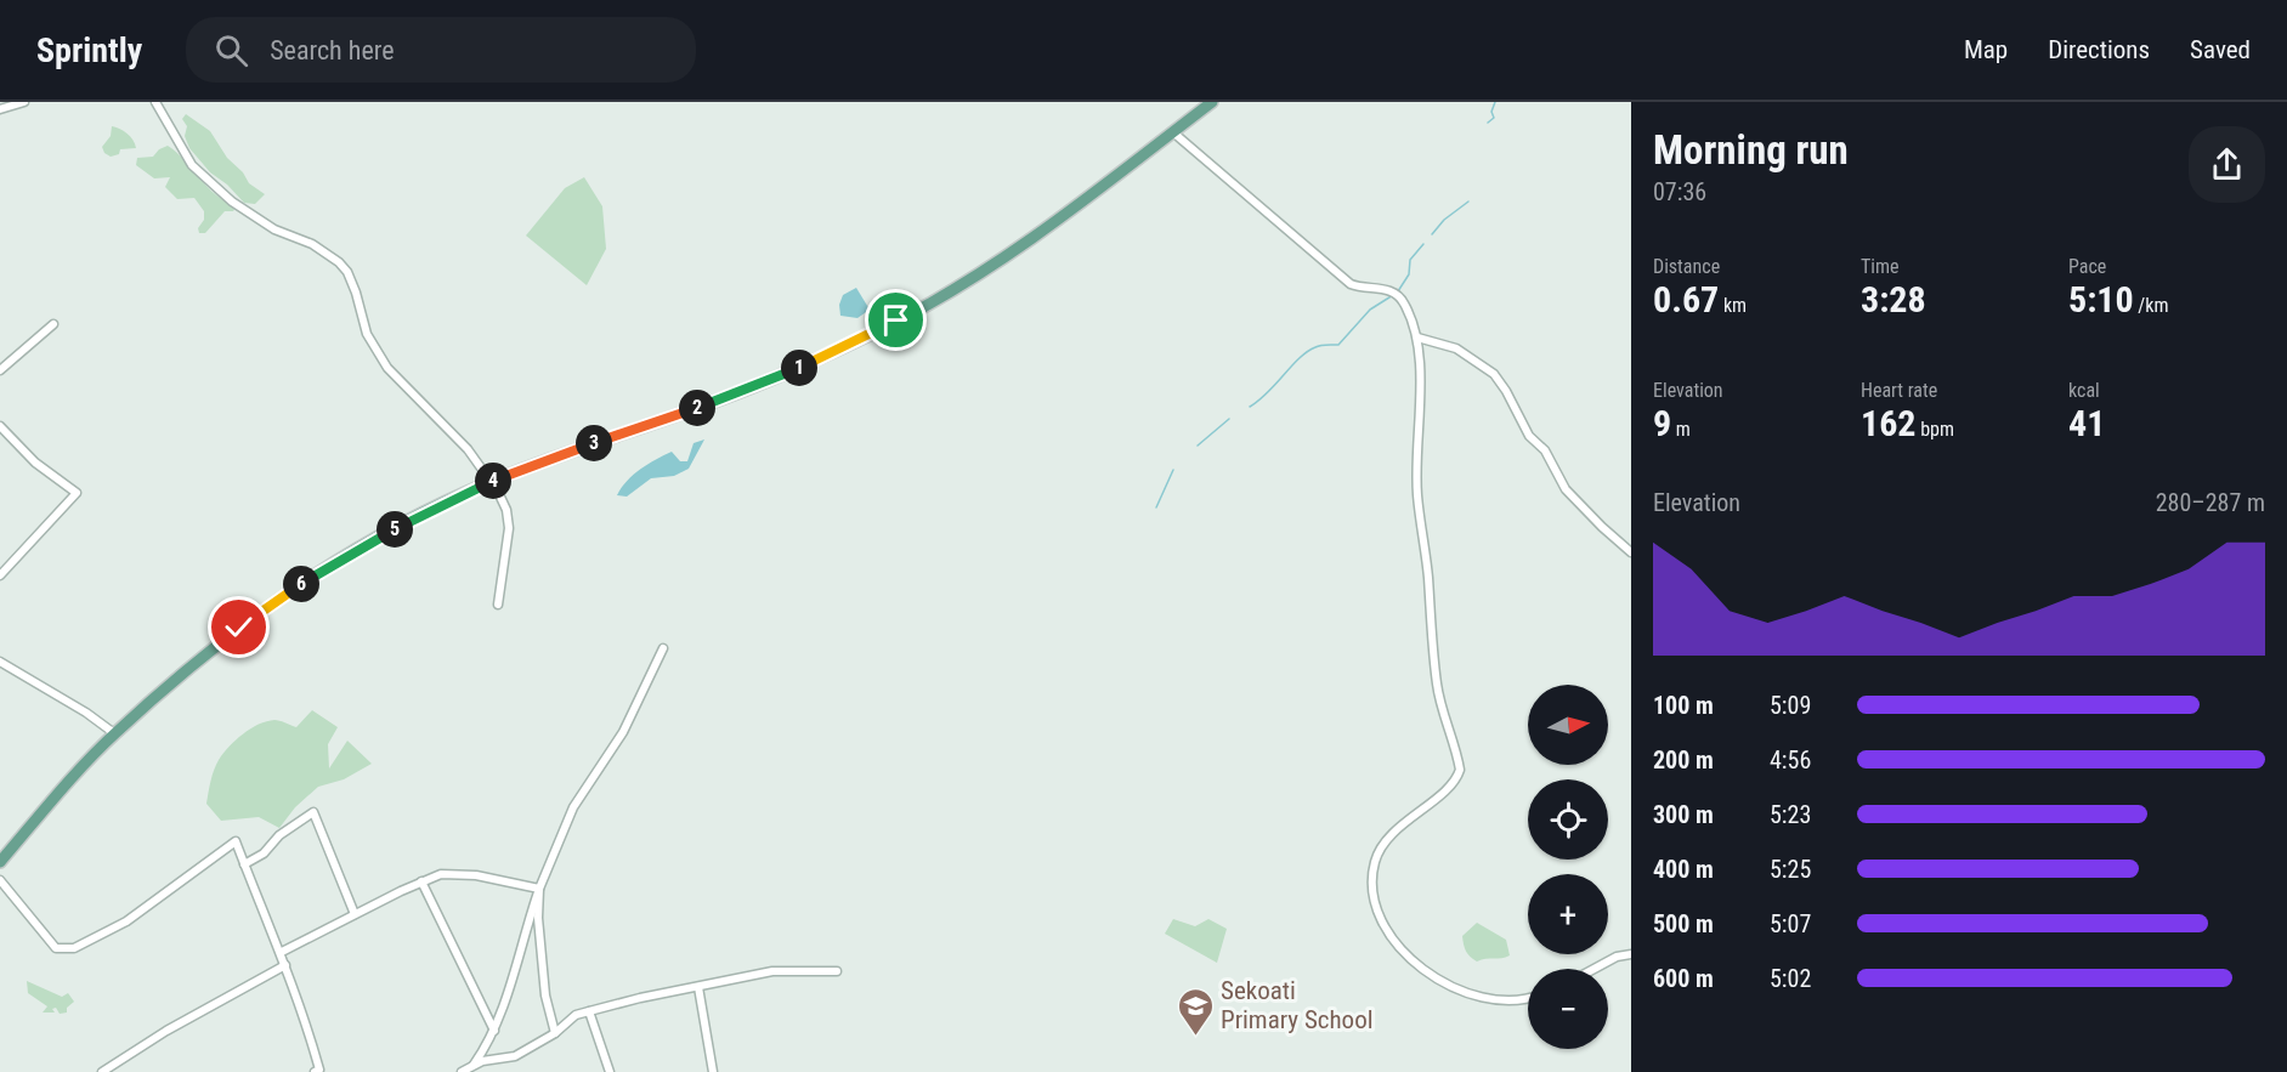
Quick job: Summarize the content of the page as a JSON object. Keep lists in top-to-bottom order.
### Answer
{
  "places": {
    "school or university": ["Sekoati Primary School"]
  },
  "north": "right",
  "page": {
    "header": "Sprintly",
    "search": "Search here",
    "nav": ["Map", "Directions", "Saved"],
    "heading": ["Morning run", "07:36"],
    "stats": [
      ["Distance", "0.67 km"],
      ["Time", "3:28"],
      ["Pace", "5:10 /km"],
      ["Elevation", "9 m"],
      ["Heart rate", "162 bpm"],
      ["kcal", "41"]
    ],
    "pins": [
      "1",
      "2",
      "3",
      "4",
      "5",
      "6"
    ],
    "chart": ["Elevation", "280–287 m"],
    "list": [
      {
        "name": "100 m",
        "note": "5:09"
      },
      {
        "name": "200 m",
        "note": "4:56"
      },
      {
        "name": "300 m",
        "note": "5:23"
      },
      {
        "name": "400 m",
        "note": "5:25"
      },
      {
        "name": "500 m",
        "note": "5:07"
      },
      {
        "name": "600 m",
        "note": "5:02"
      }
    ],
    "map_buttons": ["+", "−"]
  }
}
